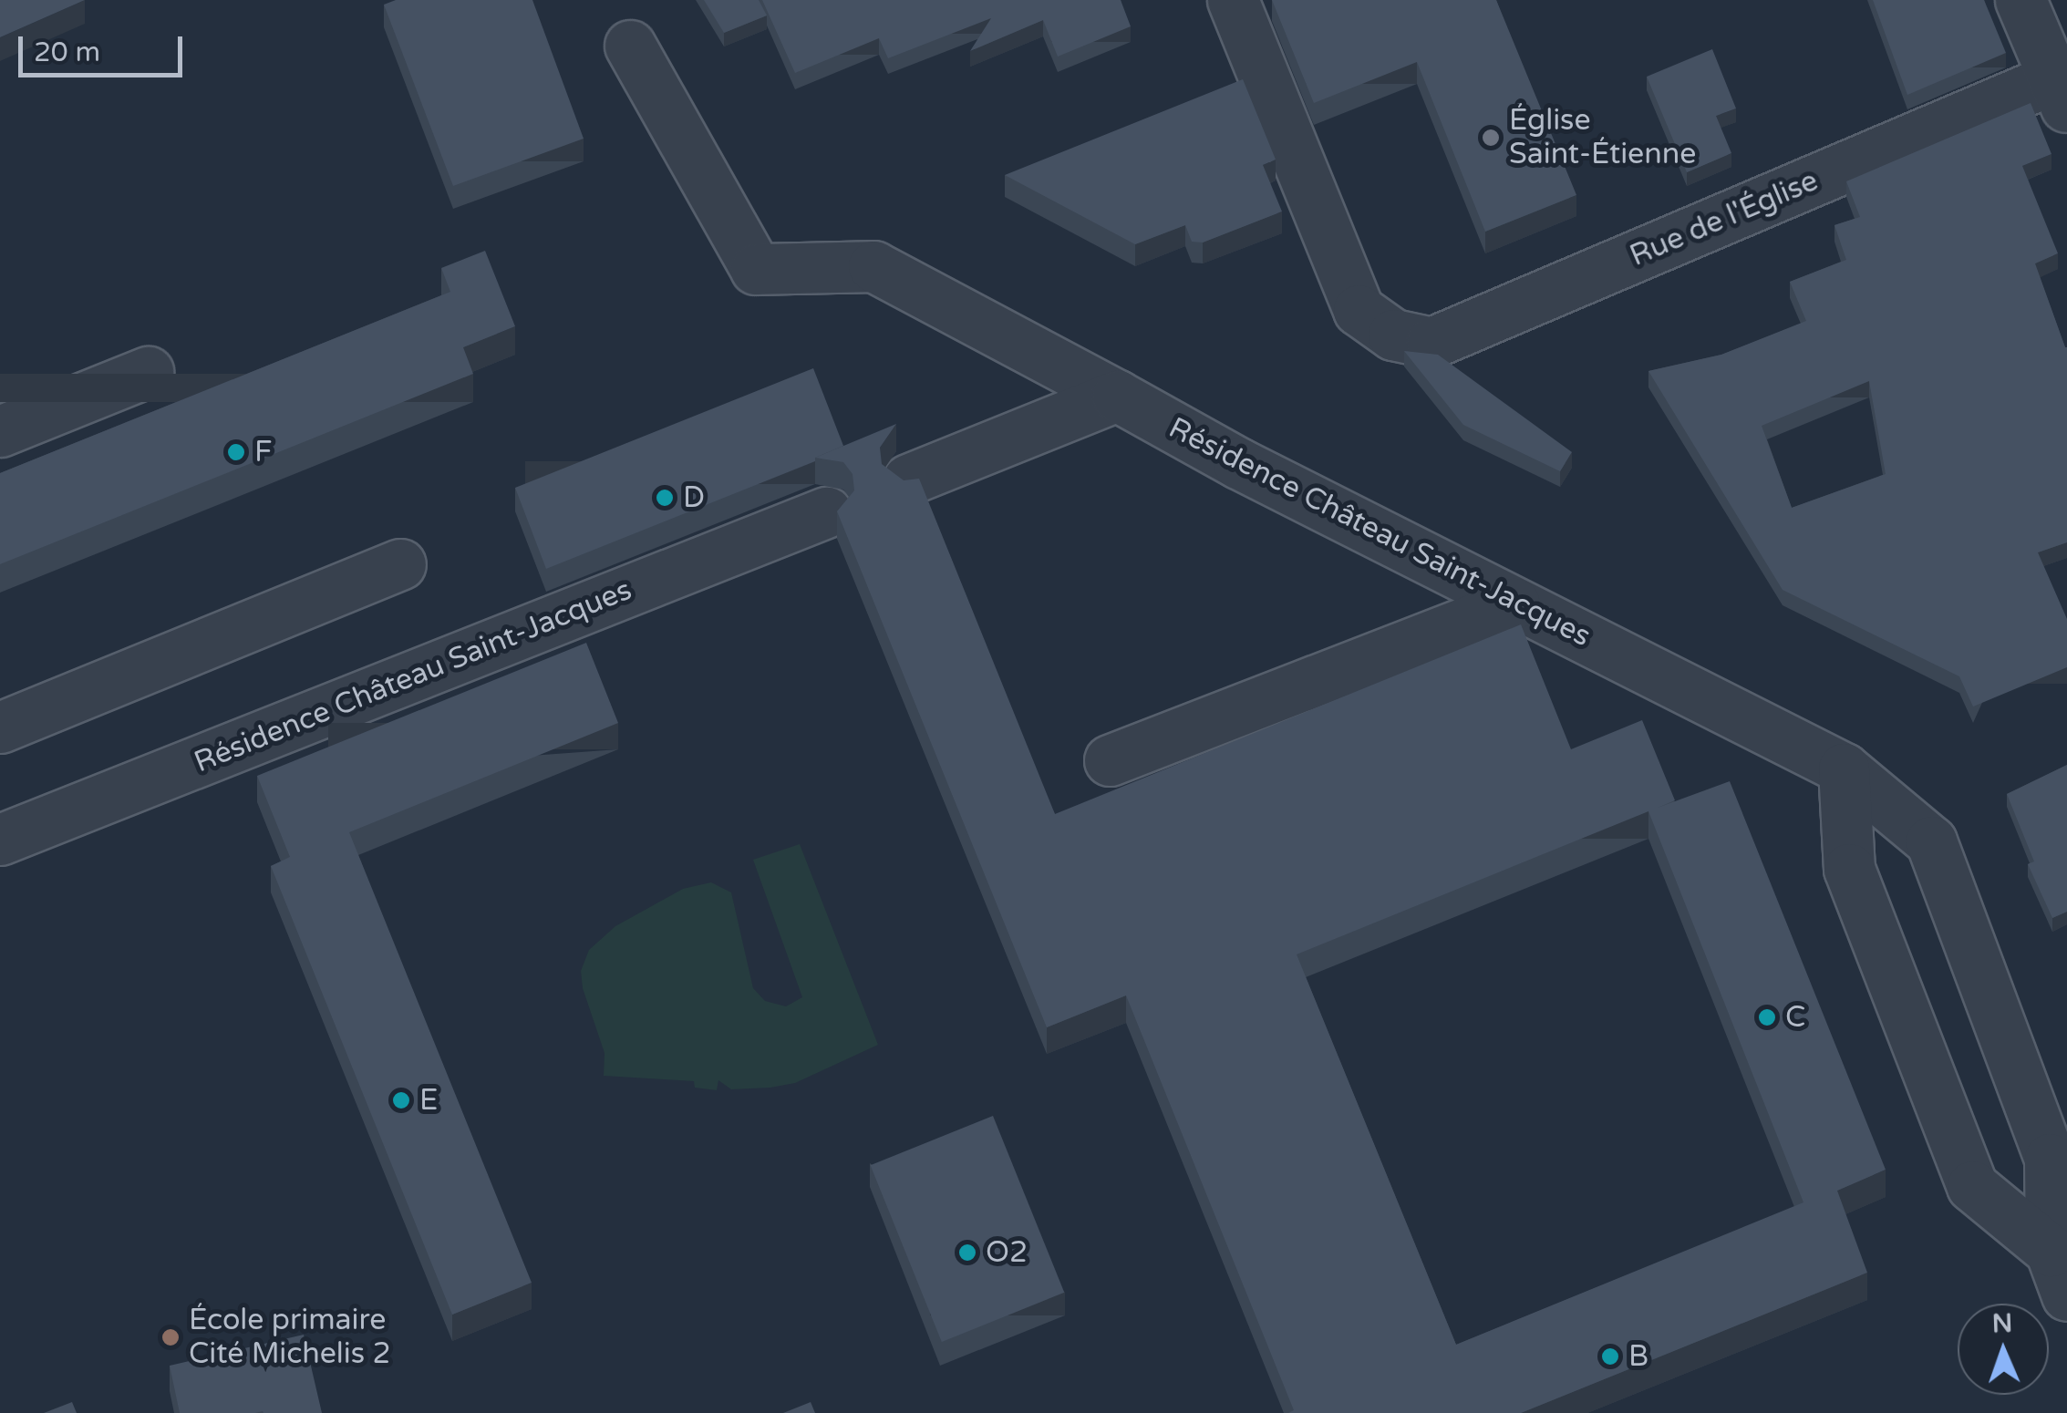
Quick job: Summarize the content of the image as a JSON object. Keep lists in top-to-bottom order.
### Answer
{
  "streets": {
    "street": ["Rue de l'Église", "Résidence Château Saint-Jacques"]
  },
  "places": [
    "Église Saint-Étienne",
    "F",
    "D",
    "C",
    "E",
    "O2",
    "École primaire Cité Michelis 2",
    "B"
  ],
  "scale_bar": "20 m",
  "north": "top"
}
